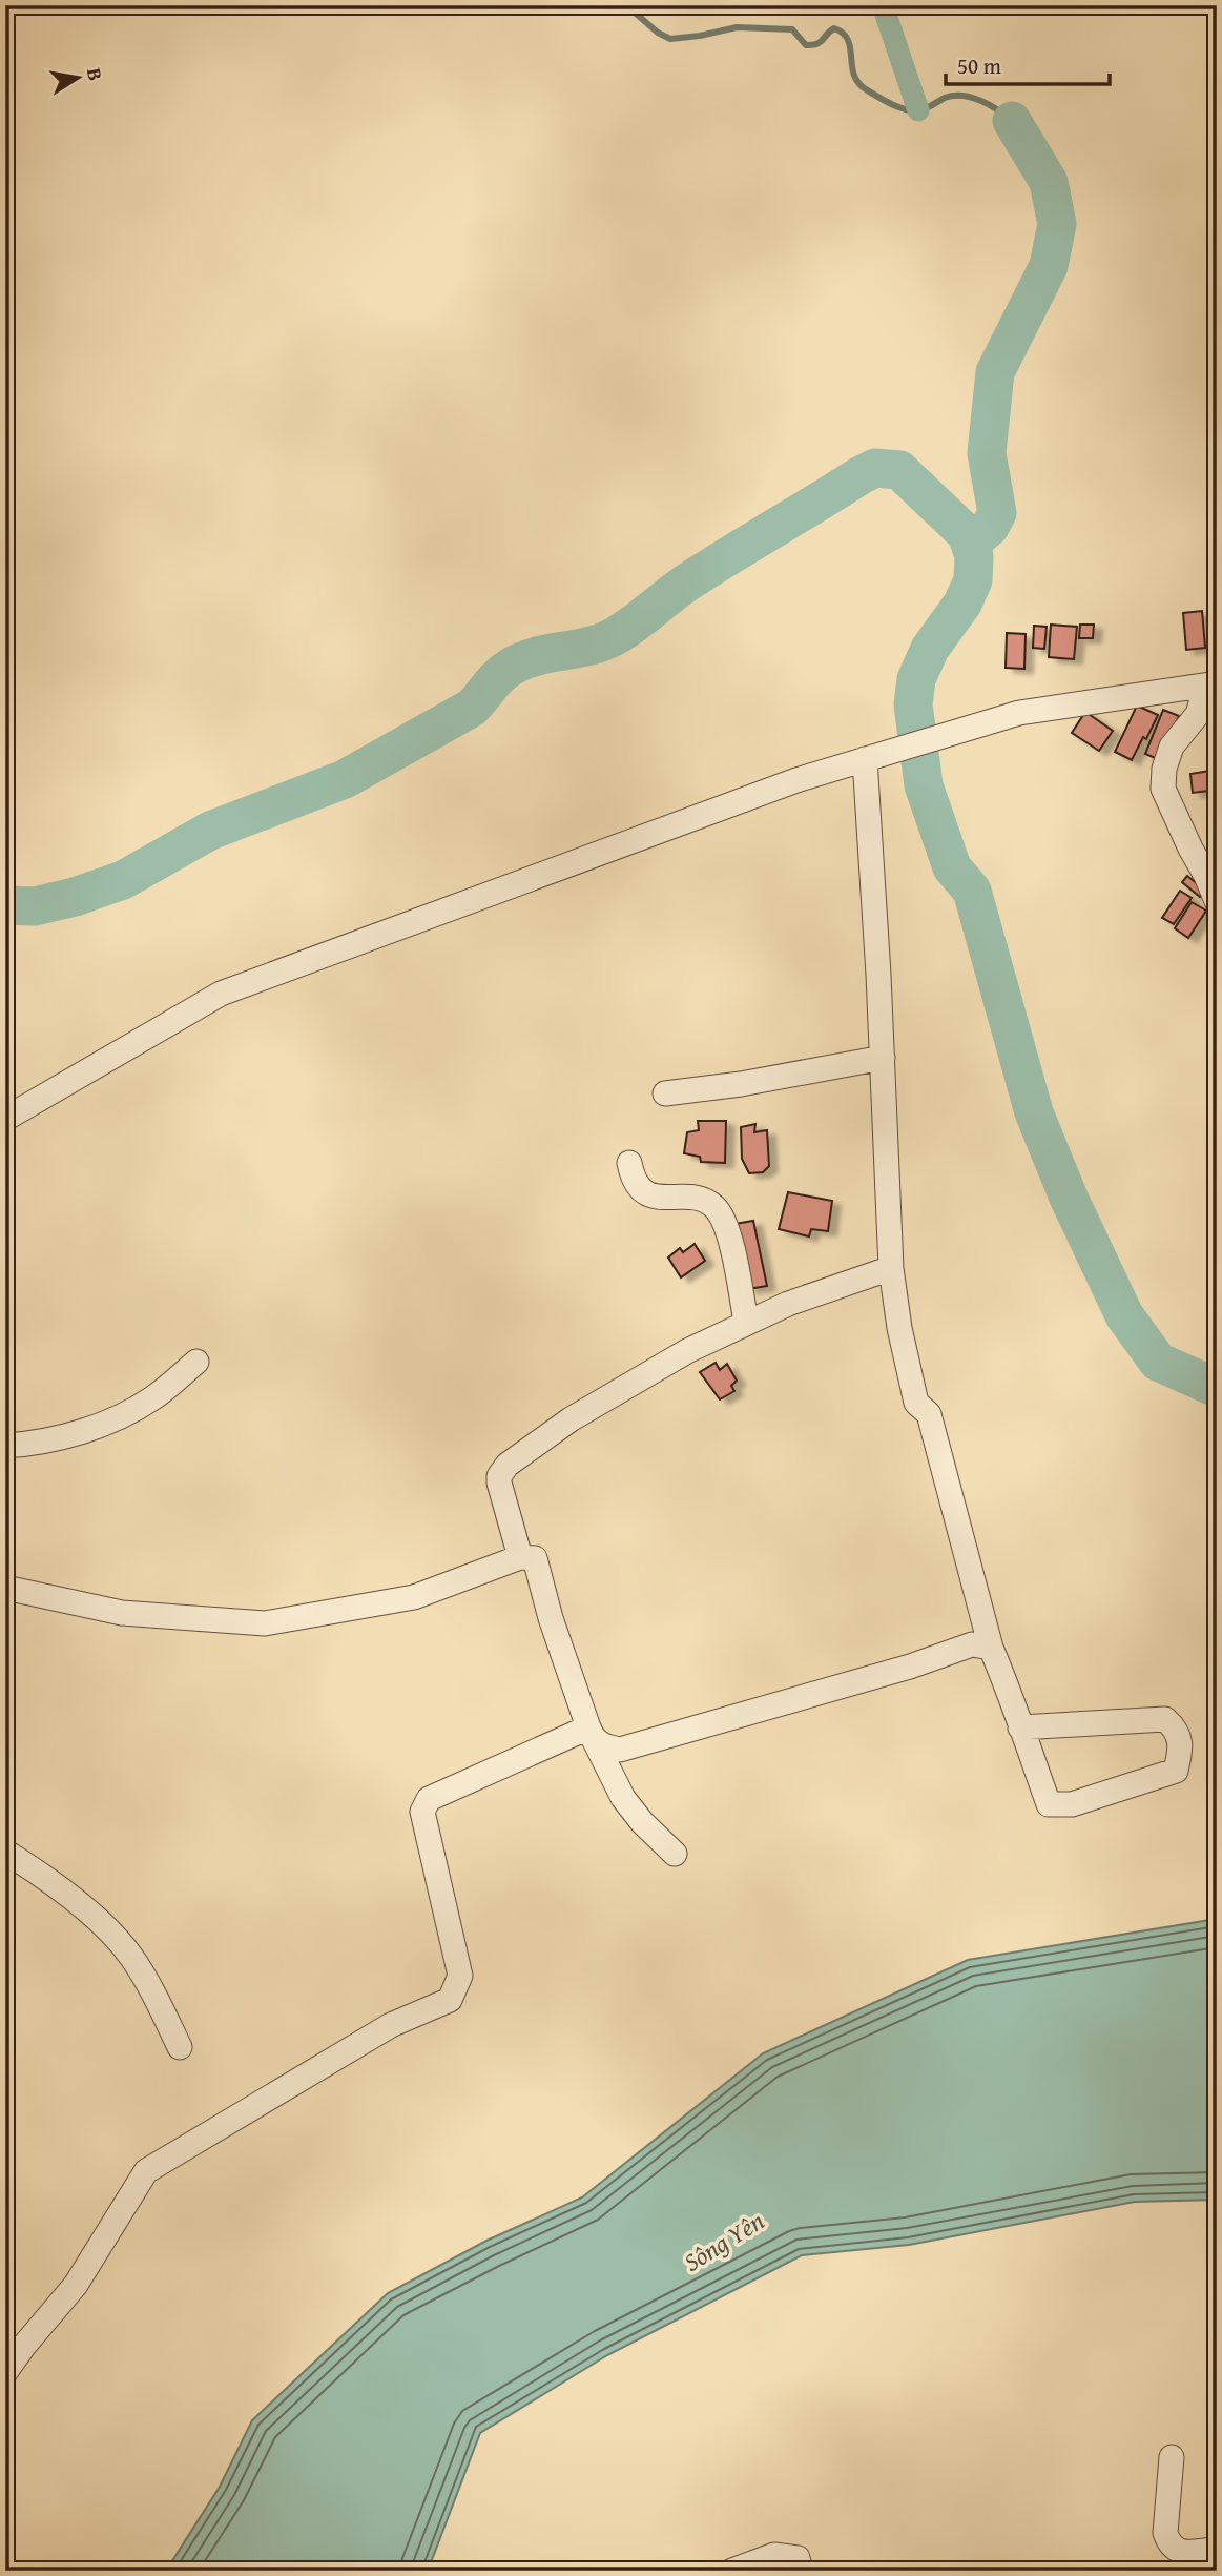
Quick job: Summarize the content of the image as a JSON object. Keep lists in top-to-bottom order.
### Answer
{
  "water": ["Sông Yên"],
  "scale_bar": "50 m",
  "north": "right"
}
